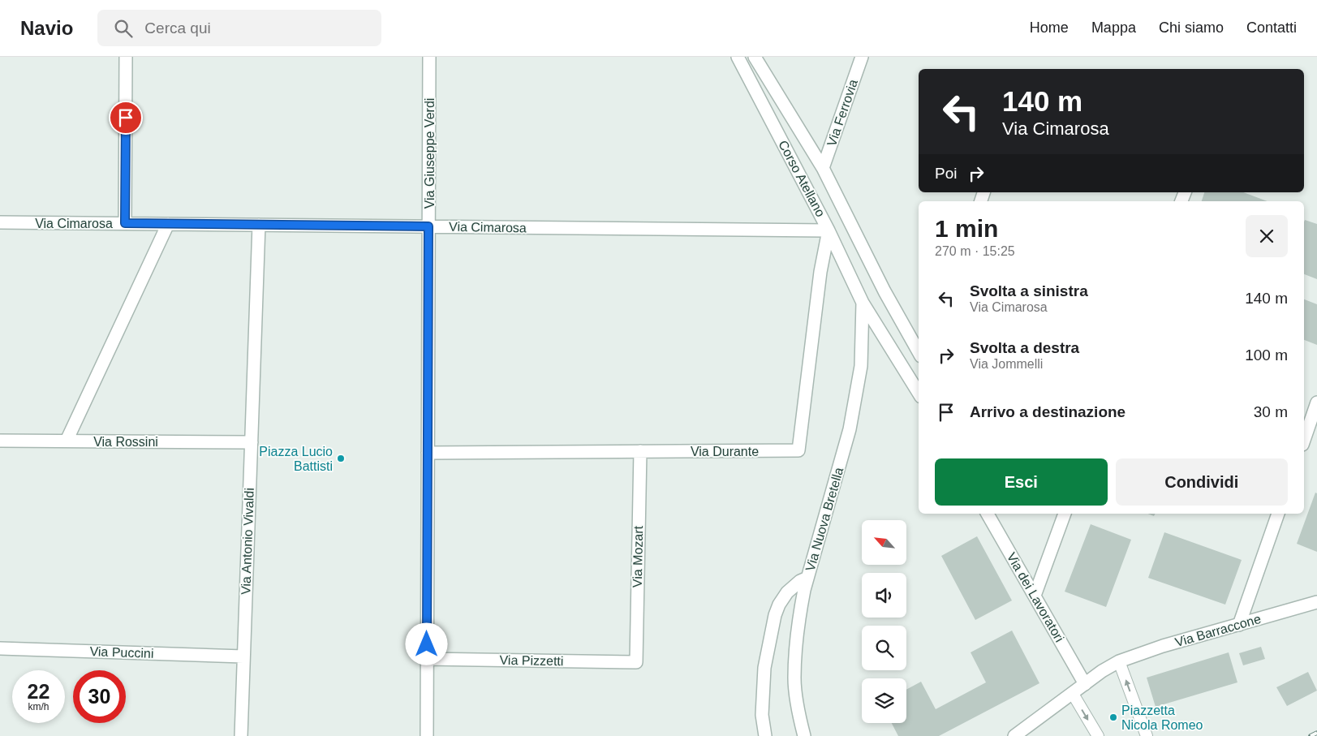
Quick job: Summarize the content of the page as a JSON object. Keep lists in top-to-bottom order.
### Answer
{
  "streets": {
    "street": [
      "Via Ferrovia",
      "Via Giuseppe Verdi",
      "Corso Atellano",
      "Via Cimarosa",
      "Via Rossini",
      "Via Durante",
      "Via Nuova Bretella",
      "Via Antonio Vivaldi",
      "Via Mozart",
      "Via dei Lavoratori",
      "Via Barraccone",
      "Via Puccini",
      "Via Pizzetti"
    ]
  },
  "crossings": [
    ["Via Giuseppe Verdi", "Via Cimarosa"],
    ["Via Giuseppe Verdi", "Via Durante"],
    ["Via Giuseppe Verdi", "Via Pizzetti"],
    ["Corso Atellano", "Via Cimarosa"],
    ["Corso Atellano", "Via Durante"],
    ["Corso Atellano", "Via Nuova Bretella"],
    ["Via Cimarosa", "Via Durante"],
    ["Via Cimarosa", "Via Antonio Vivaldi"],
    ["Via Rossini", "Via Antonio Vivaldi"],
    ["Via Durante", "Via Mozart"],
    ["Via Antonio Vivaldi", "Via Puccini"],
    ["Via Mozart", "Via Pizzetti"],
    ["Via dei Lavoratori", "Via Barraccone"]
  ],
  "places": ["Piazza Lucio Battisti", "Piazzetta Nicola Romeo"],
  "north": "top left",
  "page": {
    "header": "Navio",
    "search": "Cerca qui",
    "nav": [
      "Home",
      "Mappa",
      "Chi siamo",
      "Contatti"
    ],
    "turn": ["140 m", "Via Cimarosa"],
    "then": "Poi",
    "heading": ["1 min", "270 m · 15:25"],
    "list": [
      {
        "name": "Svolta a sinistra",
        "note": "Via Cimarosa",
        "value": "140 m"
      },
      {
        "name": "Svolta a destra",
        "note": "Via Jommelli",
        "value": "100 m"
      },
      {
        "name": "Arrivo a destinazione",
        "value": "30 m"
      }
    ],
    "buttons": ["Esci", "Condividi"],
    "speed": "22 km/h",
    "limit": "30"
  }
}
